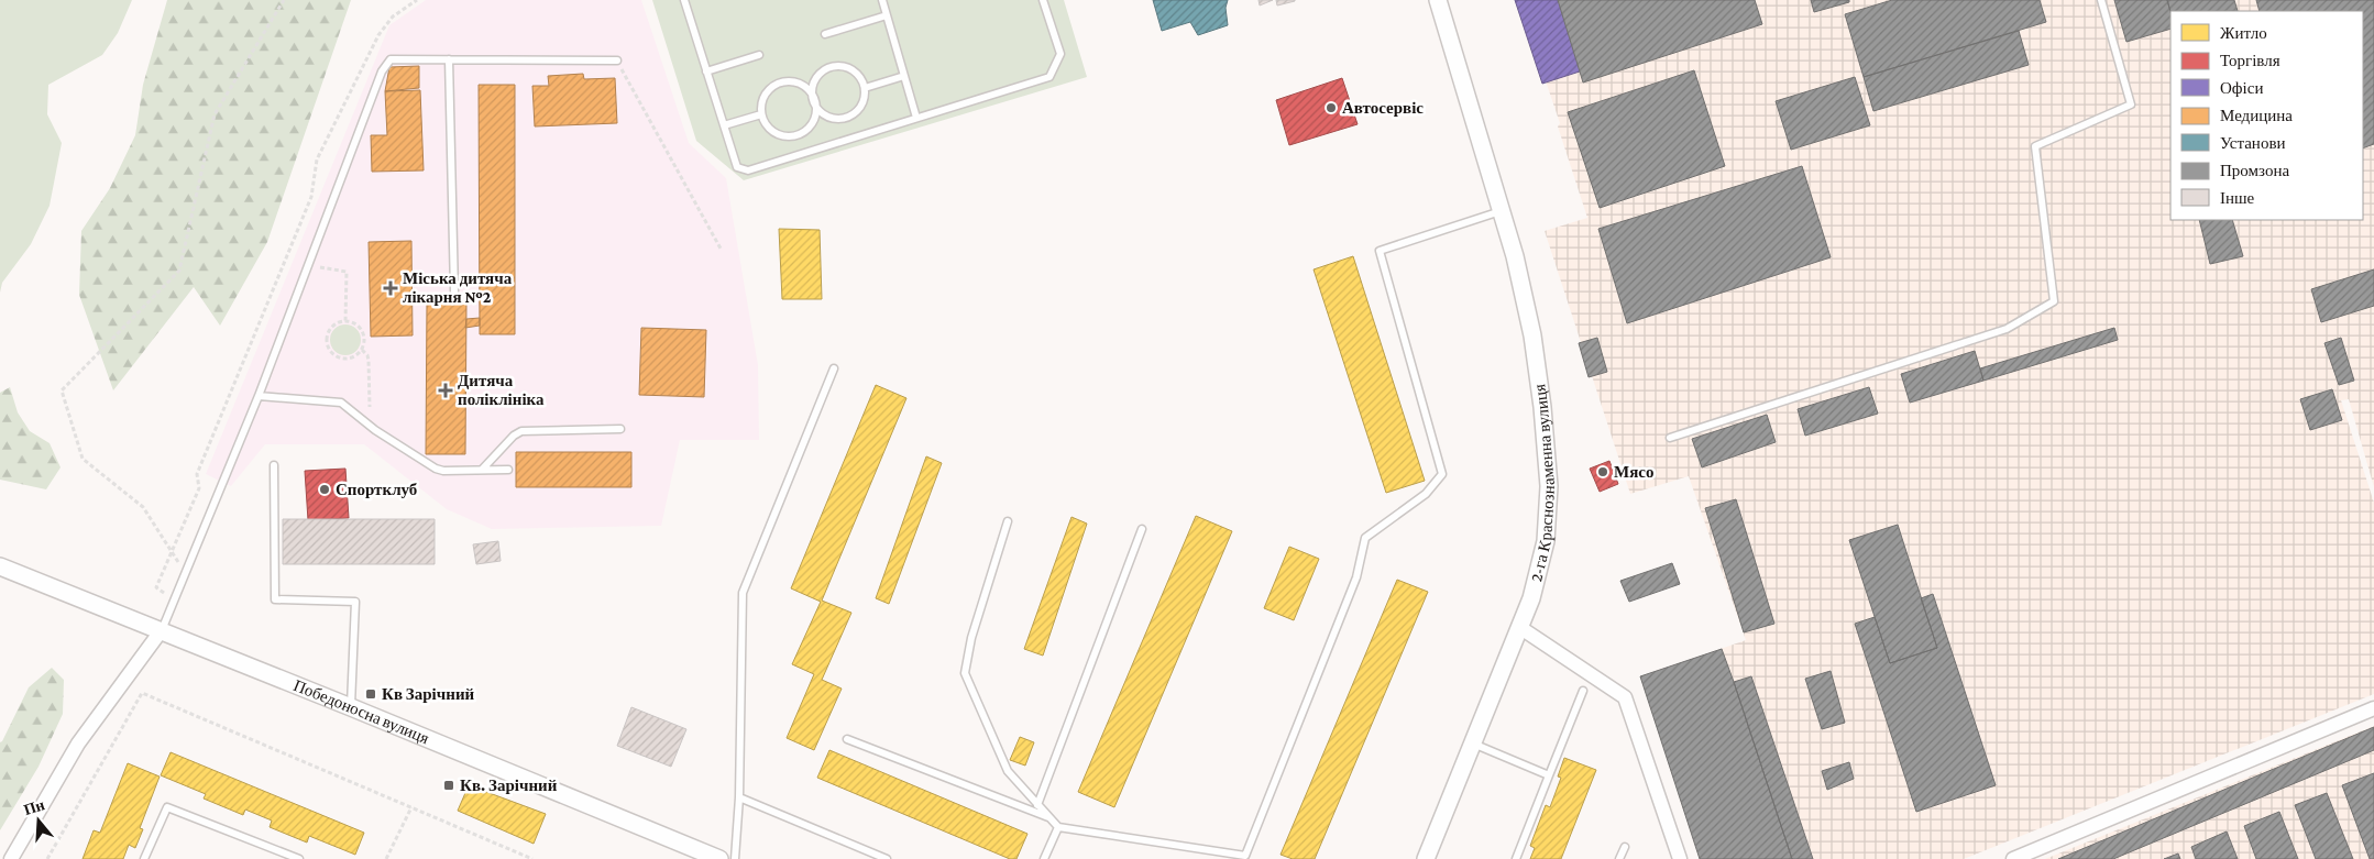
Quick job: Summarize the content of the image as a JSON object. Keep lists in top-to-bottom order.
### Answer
{
  "streets": {
    "street": ["2-га Краснознаменна вулиця", "Победоносна вулиця"]
  },
  "places": {
    "other": ["Автосервіс", "Мясо", "Спортклуб"],
    "health": ["Міська дитяча лікарня №2", "Дитяча поліклініка"],
    "transit": ["Кв Зарічний", "Кв. Зарічний"]
  },
  "legend": [
    "Житло",
    "Торгівля",
    "Офіси",
    "Медицина",
    "Установи",
    "Промзона",
    "Інше"
  ],
  "north": "top"
}
